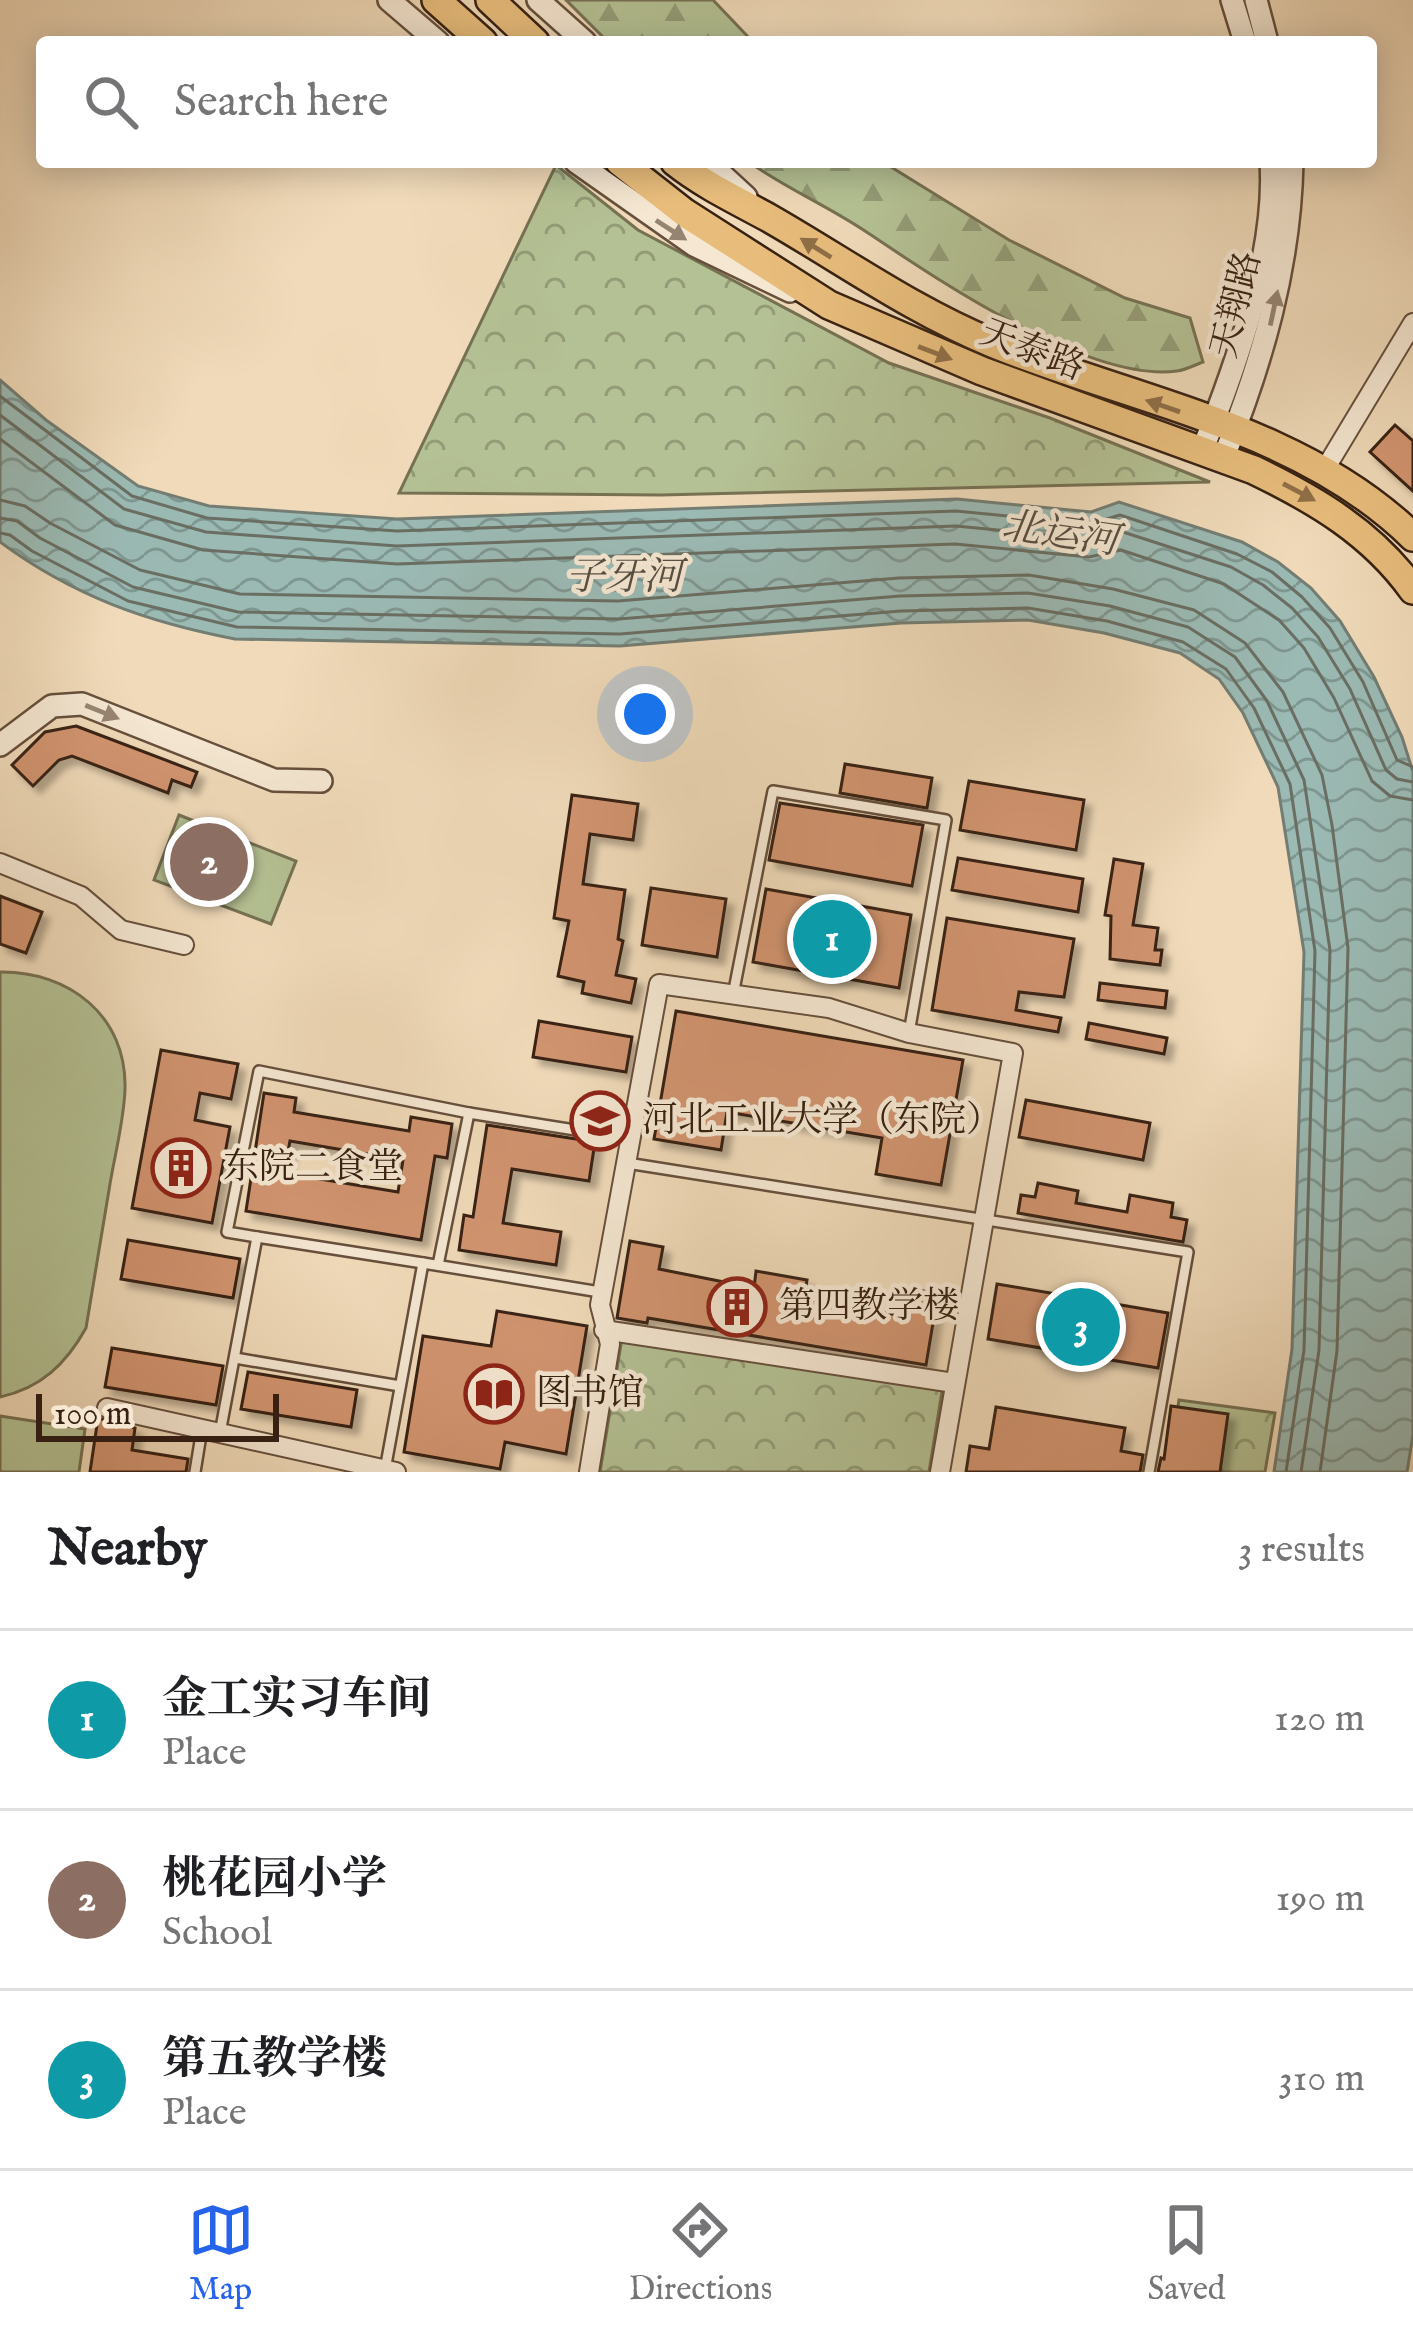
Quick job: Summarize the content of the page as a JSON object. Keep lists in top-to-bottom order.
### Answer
{
  "streets": {
    "main road": ["天泰路"],
    "street": ["天翔路"]
  },
  "crossings": [
    ["天翔路", "天泰路"]
  ],
  "water": ["北运河", "子牙河"],
  "places": {
    "school or university": ["河北工业大学（东院）"],
    "building": ["东院二食堂", "第四教学楼"],
    "library": ["图书馆"]
  },
  "scale_bar": "100 m",
  "page": {
    "search": "Search here",
    "pins": ["2", "1", "3"],
    "scale": "100 m",
    "heading": ["Nearby", "3 results"],
    "list": [
      {
        "mark": "1",
        "name": "金工实习车间",
        "note": "Place",
        "value": "120 m"
      },
      {
        "mark": "2",
        "name": "桃花园小学",
        "note": "School",
        "value": "190 m"
      },
      {
        "mark": "3",
        "name": "第五教学楼",
        "note": "Place",
        "value": "310 m"
      }
    ],
    "nav": ["Map", "Directions", "Saved"]
  }
}
